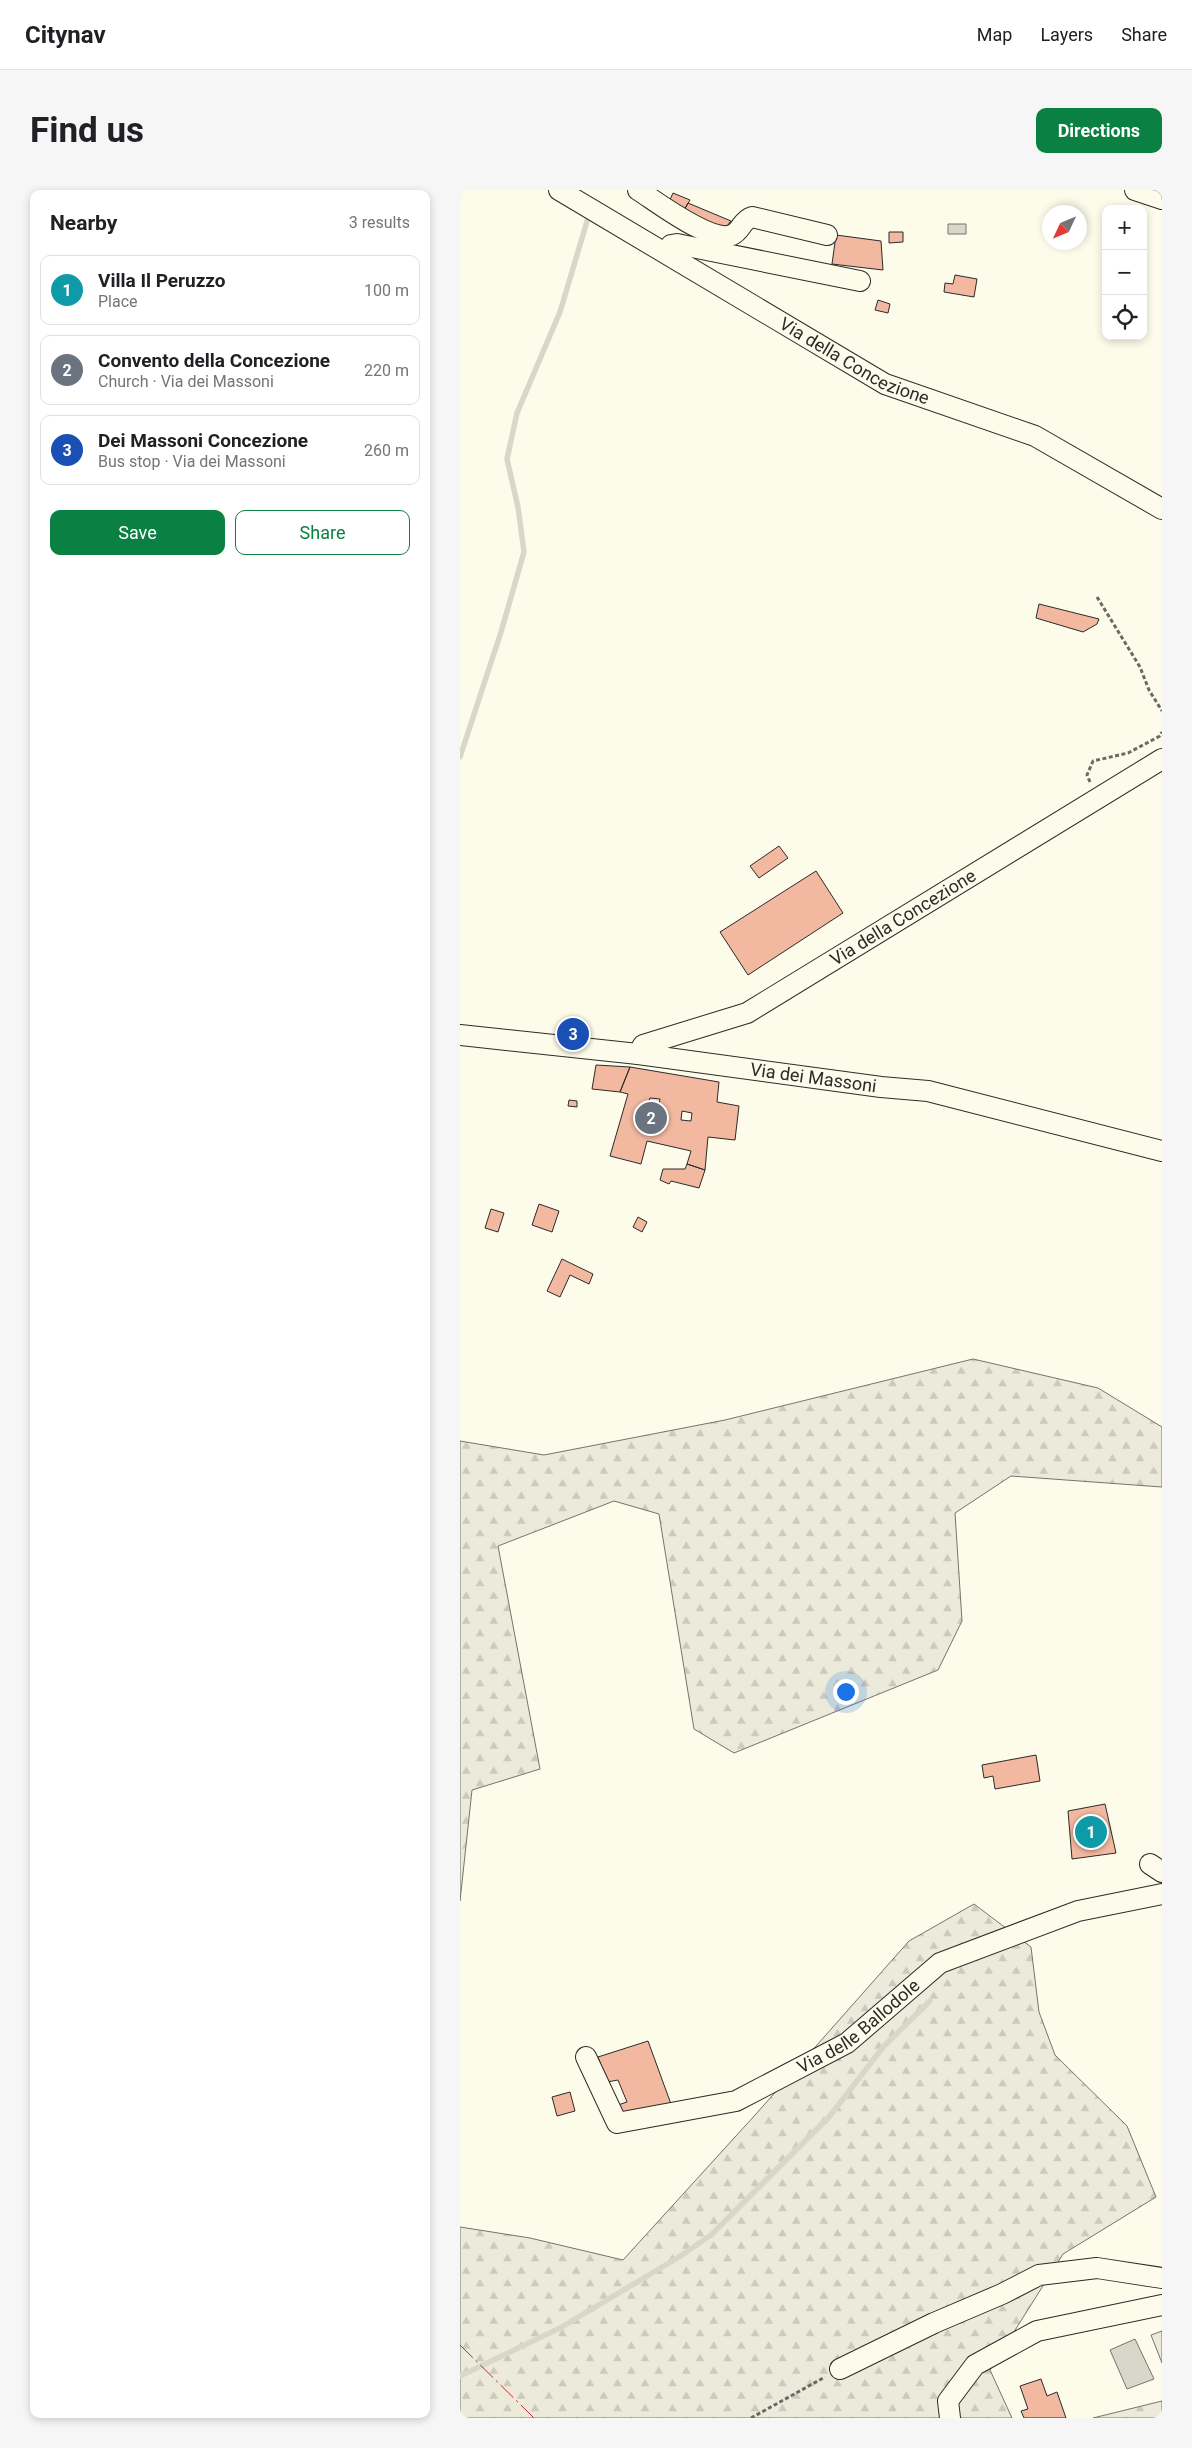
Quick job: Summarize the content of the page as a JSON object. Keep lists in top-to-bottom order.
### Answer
{
  "streets": {
    "street": ["Via della Concezione", "Via dei Massoni", "Via delle Ballodole"]
  },
  "crossings": [
    ["Via della Concezione", "Via dei Massoni"]
  ],
  "north": "bottom left",
  "page": {
    "header": "Citynav",
    "nav": ["Map", "Layers", "Share"],
    "buttons": [
      "Directions",
      ["Save", "Share"]
    ],
    "title": "Find us",
    "heading": ["Nearby", "3 results"],
    "map_buttons": ["+", "−"],
    "list": [
      {
        "mark": "1",
        "name": "Villa Il Peruzzo",
        "note": "Place",
        "value": "100 m"
      },
      {
        "mark": "2",
        "name": "Convento della Concezione",
        "note": "Church · Via dei Massoni",
        "value": "220 m"
      },
      {
        "mark": "3",
        "name": "Dei Massoni Concezione",
        "note": "Bus stop · Via dei Massoni",
        "value": "260 m"
      }
    ],
    "pins": ["3", "2", "1"]
  }
}
